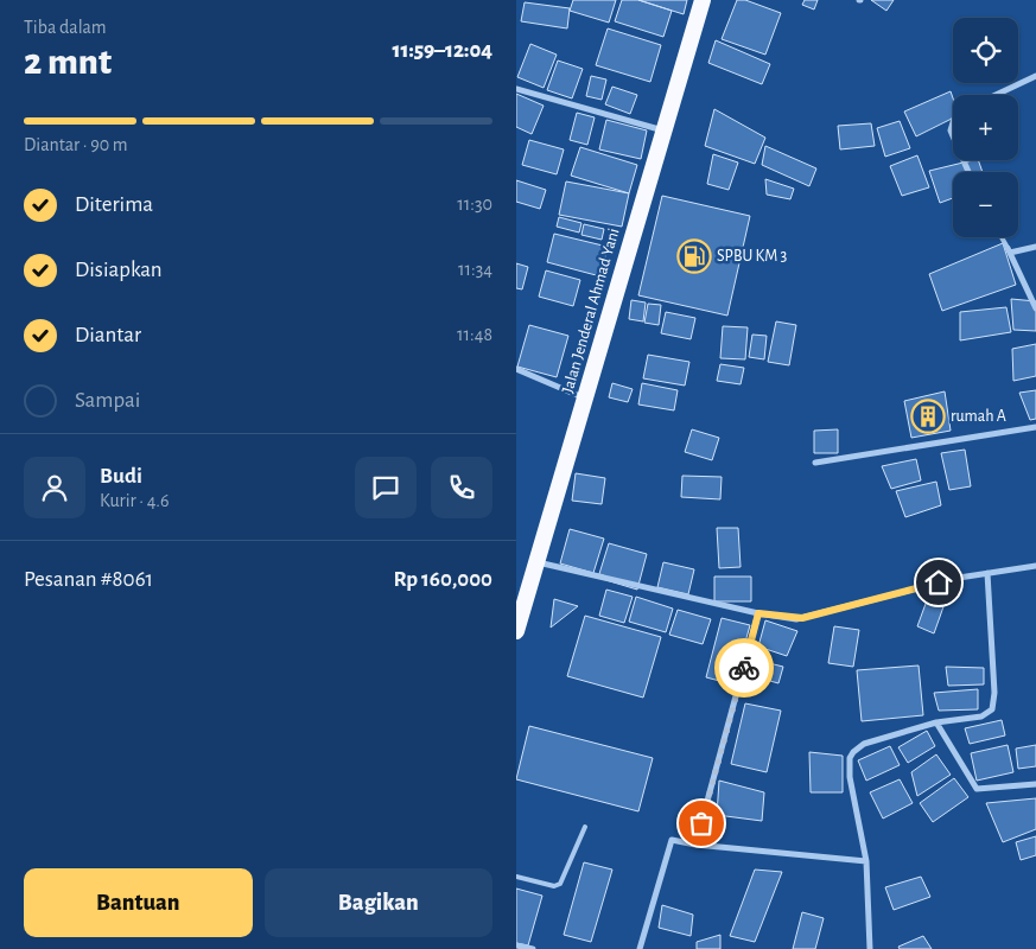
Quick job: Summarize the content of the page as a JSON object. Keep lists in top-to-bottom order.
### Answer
{
  "streets": {
    "highway": ["Jalan Jenderal Ahmad Yani"]
  },
  "places": {
    "fuel station": ["SPBU KM 3"],
    "building": ["rumah A"]
  },
  "page": {
    "heading": ["2 mnt", "Tiba dalam", "11:59–12:04"],
    "panel": [
      "Budi",
      "Kurir · 4.6",
      "Pesanan #8061",
      "Rp 160,000"
    ],
    "map_buttons": ["+", "−"],
    "bar": "Diantar · 90 m",
    "list": [
      ["Diterima", "11:30"],
      ["Disiapkan", "11:34"],
      ["Diantar", "11:48"],
      "Sampai"
    ],
    "buttons": ["Bantuan", "Bagikan"]
  }
}
